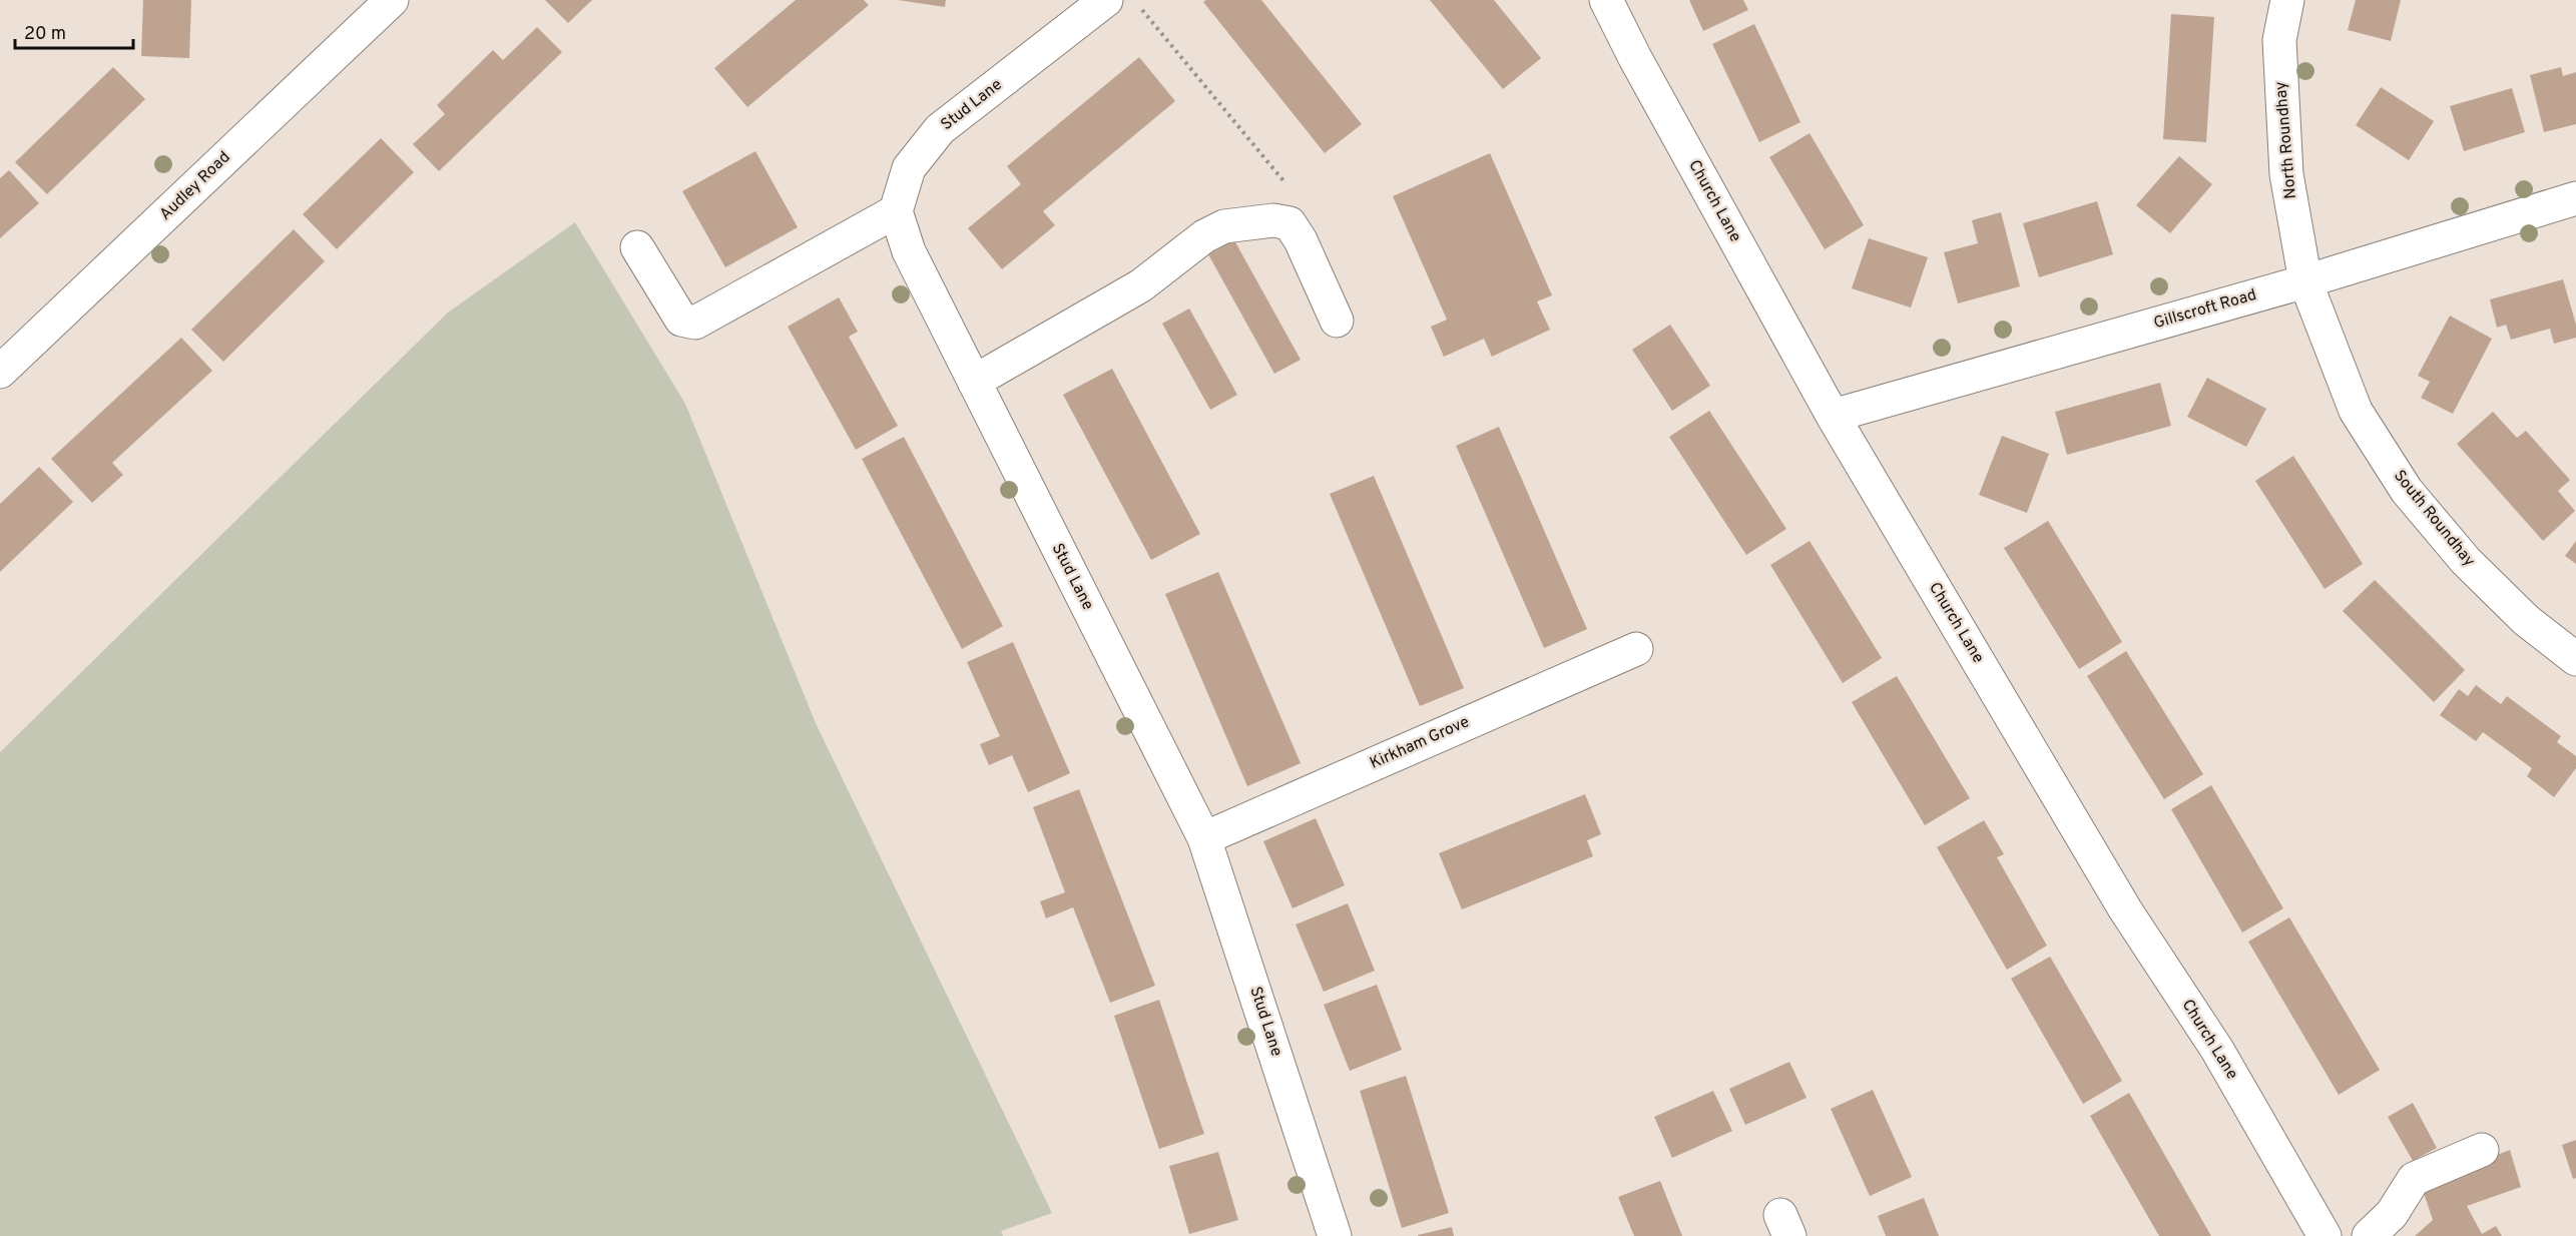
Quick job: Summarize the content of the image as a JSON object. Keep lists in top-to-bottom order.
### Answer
{
  "streets": {
    "street": [
      "Stud Lane",
      "North Roundhay",
      "Audley Road",
      "Church Lane",
      "Gillscroft Road",
      "South Roundhay",
      "Kirkham Grove"
    ]
  },
  "crossings": [
    ["Stud Lane", "Kirkham Grove"],
    ["North Roundhay", "Gillscroft Road"],
    ["North Roundhay", "South Roundhay"],
    ["Church Lane", "Gillscroft Road"],
    ["Gillscroft Road", "South Roundhay"]
  ],
  "scale_bar": "20 m"
}
